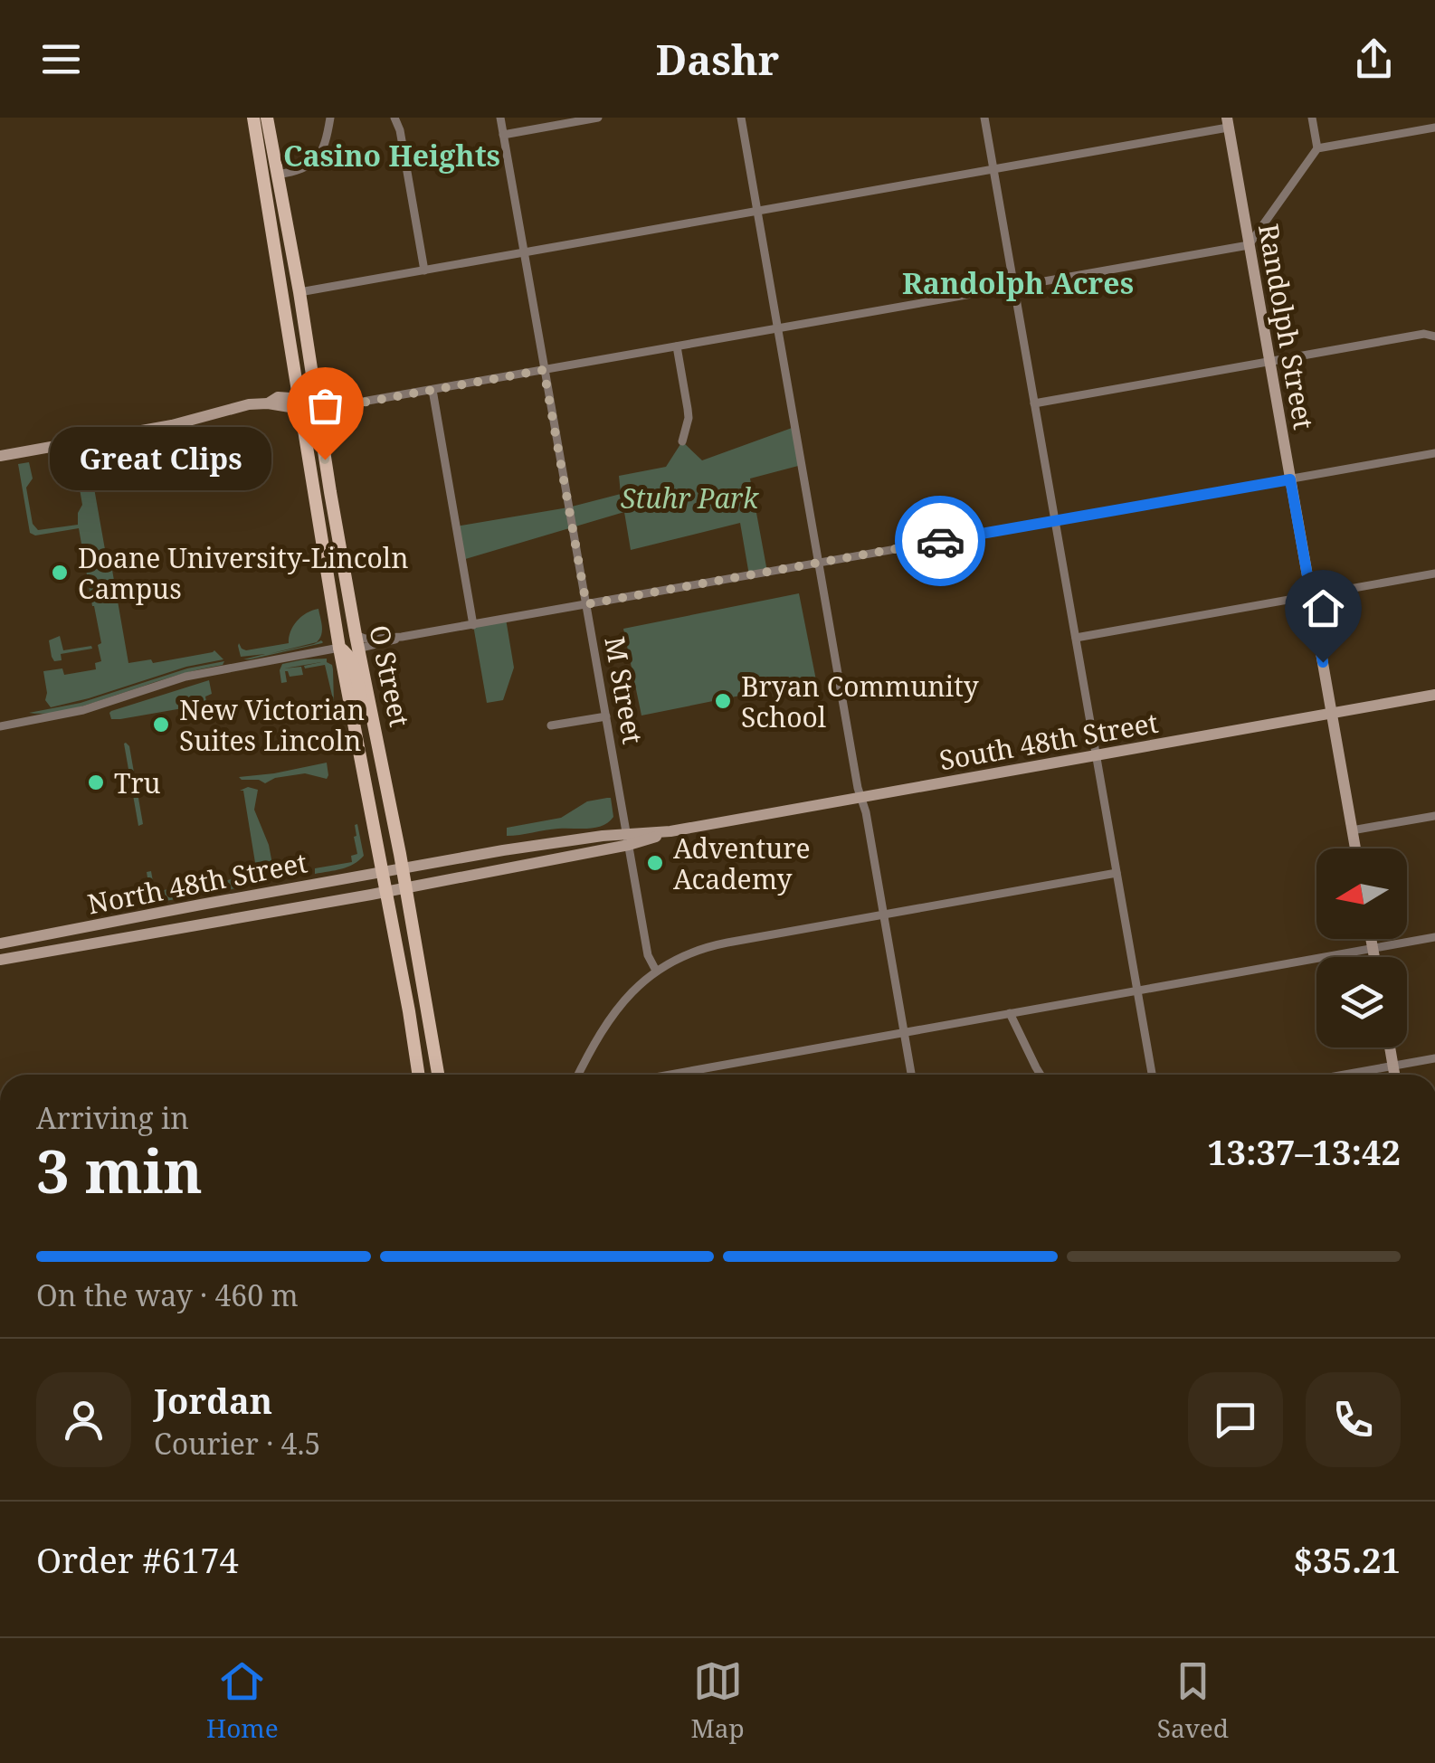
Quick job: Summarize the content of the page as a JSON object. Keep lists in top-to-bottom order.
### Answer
{
  "streets": {
    "main road": [
      "Randolph Street",
      "O Street",
      "South 48th Street",
      "North 48th Street"
    ],
    "street": ["M Street"]
  },
  "crossings": [
    ["Randolph Street", "South 48th Street"],
    ["O Street", "South 48th Street"],
    ["O Street", "North 48th Street"],
    ["M Street", "South 48th Street"],
    ["South 48th Street", "North 48th Street"]
  ],
  "districts": ["Casino Heights", "Randolph Acres"],
  "parks": ["Stuhr Park"],
  "places": [
    "Great Clips",
    "Doane University-Lincoln Campus",
    "Bryan Community School",
    "New Victorian Suites Lincoln",
    "Tru",
    "Adventure Academy"
  ],
  "north": "left",
  "page": {
    "header": "Dashr",
    "bubble": "Great Clips",
    "heading": ["3 min", "Arriving in", "13:37–13:42"],
    "panel": [
      "Jordan",
      "Courier · 4.5",
      "Order #6174",
      "$35.21"
    ],
    "bar": "On the way · 460 m",
    "tabs": ["Home", "Map", "Saved"]
  }
}
